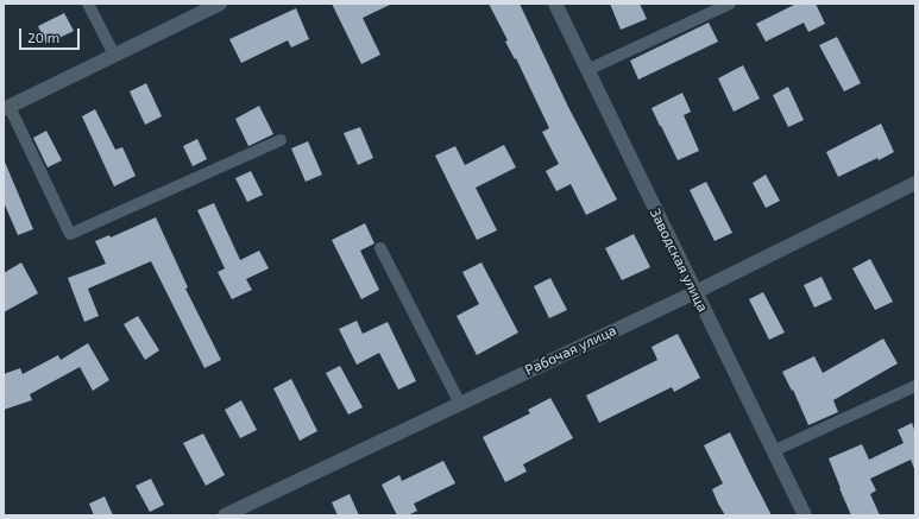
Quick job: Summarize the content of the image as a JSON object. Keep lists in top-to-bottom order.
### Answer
{
  "streets": {
    "street": ["Заводская улица", "Рабочая улица"]
  },
  "crossings": [
    ["Заводская улица", "Рабочая улица"]
  ],
  "scale_bar": "20 m"
}
